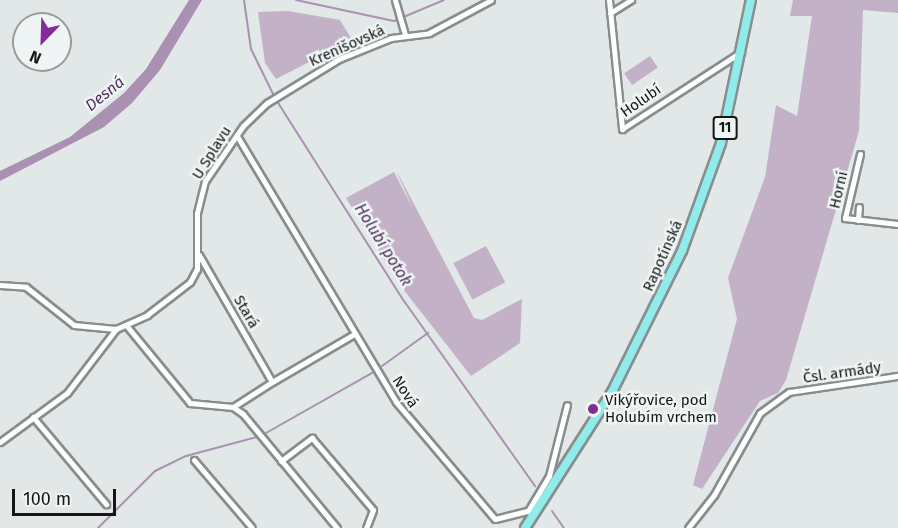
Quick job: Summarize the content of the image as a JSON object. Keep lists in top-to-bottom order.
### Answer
{
  "streets": {
    "main road": ["11", "Rapotínská"],
    "street": [
      "Krenišovská",
      "Holubí",
      "U Splavu",
      "Horní",
      "Stará",
      "Čsl. armády",
      "Nová"
    ]
  },
  "crossings": [
    ["Krenišovská", "U Splavu"],
    ["Holubí", "Rapotínská"],
    ["U Splavu", "Stará"],
    ["U Splavu", "Nová"]
  ],
  "water": ["Desná", "Holubí potok"],
  "places": ["Vikýřovice, pod Holubím vrchem"],
  "scale_bar": "100 m",
  "north": "bottom left"
}
